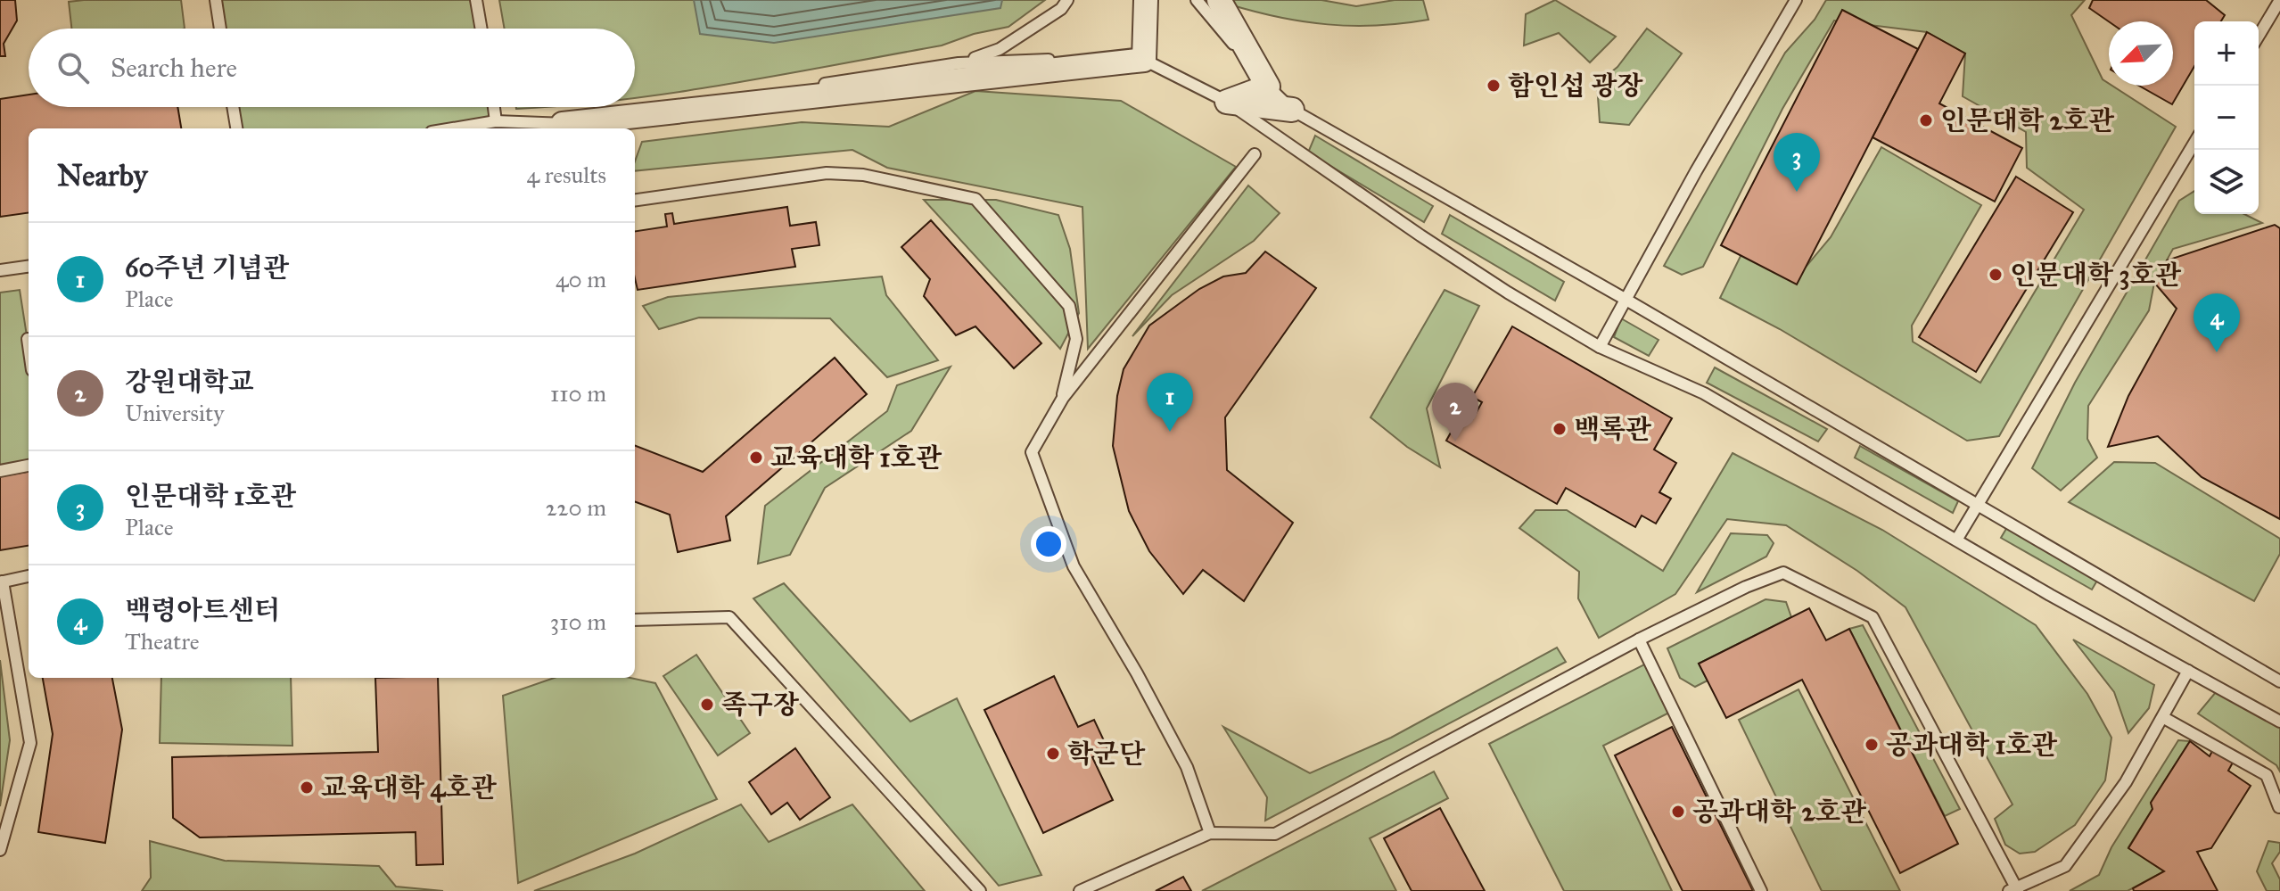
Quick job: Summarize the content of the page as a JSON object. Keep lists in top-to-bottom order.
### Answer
{
  "places": [
    "함인섭 광장",
    "인문대학 2호관",
    "인문대학 3호관",
    "백록관",
    "교육대학 1호관",
    "족구장",
    "공과대학 1호관",
    "학군단",
    "교육대학 4호관",
    "공과대학 2호관"
  ],
  "north": "bottom left",
  "page": {
    "map_buttons": ["+", "−"],
    "search": "Search here",
    "heading": ["Nearby", "4 results"],
    "pins": [
      "3",
      "4",
      "1",
      "2"
    ],
    "list": [
      {
        "mark": "1",
        "name": "60주년 기념관",
        "note": "Place",
        "value": "40 m"
      },
      {
        "mark": "2",
        "name": "강원대학교",
        "note": "University",
        "value": "110 m"
      },
      {
        "mark": "3",
        "name": "인문대학 1호관",
        "note": "Place",
        "value": "220 m"
      },
      {
        "mark": "4",
        "name": "백령아트센터",
        "note": "Theatre",
        "value": "310 m"
      }
    ]
  }
}
